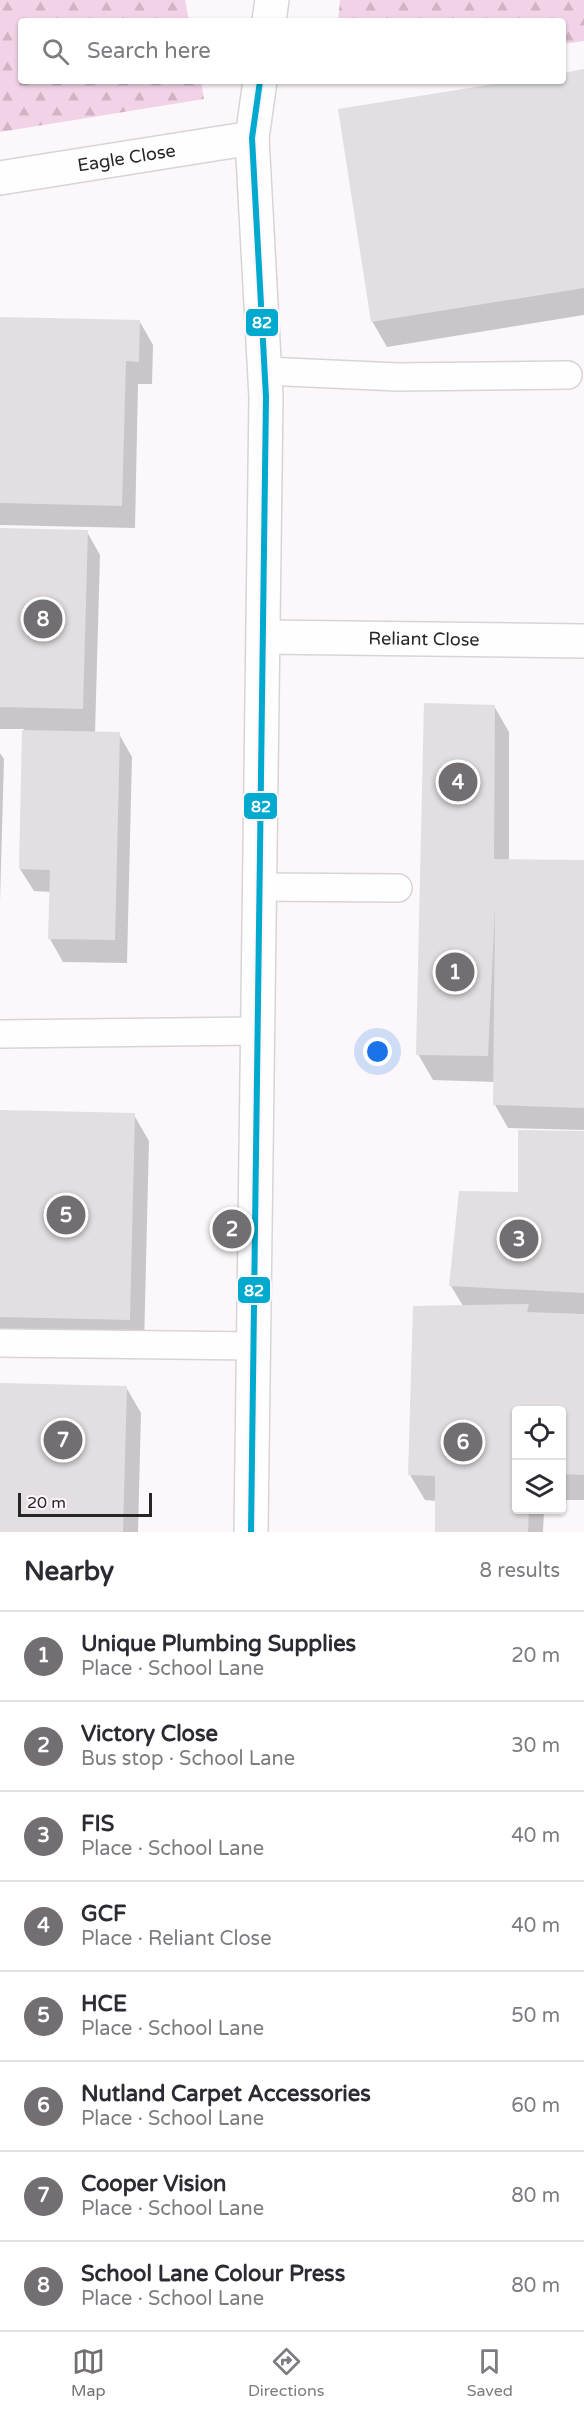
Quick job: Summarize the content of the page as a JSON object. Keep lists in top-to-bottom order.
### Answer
{
  "streets": {
    "street": ["Eagle Close", "Reliant Close"]
  },
  "lines": ["transit line 82"],
  "scale_bar": "20 m",
  "page": {
    "search": "Search here",
    "pins": [
      "8",
      "4",
      "1",
      "5",
      "2",
      "3",
      "7",
      "6"
    ],
    "scale": "20 m",
    "heading": ["Nearby", "8 results"],
    "list": [
      {
        "mark": "1",
        "name": "Unique Plumbing Supplies",
        "note": "Place · School Lane",
        "value": "20 m"
      },
      {
        "mark": "2",
        "name": "Victory Close",
        "note": "Bus stop · School Lane",
        "value": "30 m"
      },
      {
        "mark": "3",
        "name": "FIS",
        "note": "Place · School Lane",
        "value": "40 m"
      },
      {
        "mark": "4",
        "name": "GCF",
        "note": "Place · Reliant Close",
        "value": "40 m"
      },
      {
        "mark": "5",
        "name": "HCE",
        "note": "Place · School Lane",
        "value": "50 m"
      },
      {
        "mark": "6",
        "name": "Nutland Carpet Accessories",
        "note": "Place · School Lane",
        "value": "60 m"
      },
      {
        "mark": "7",
        "name": "Cooper Vision",
        "note": "Place · School Lane",
        "value": "80 m"
      },
      {
        "mark": "8",
        "name": "School Lane Colour Press",
        "note": "Place · School Lane",
        "value": "80 m"
      }
    ],
    "nav": ["Map", "Directions", "Saved"]
  }
}
